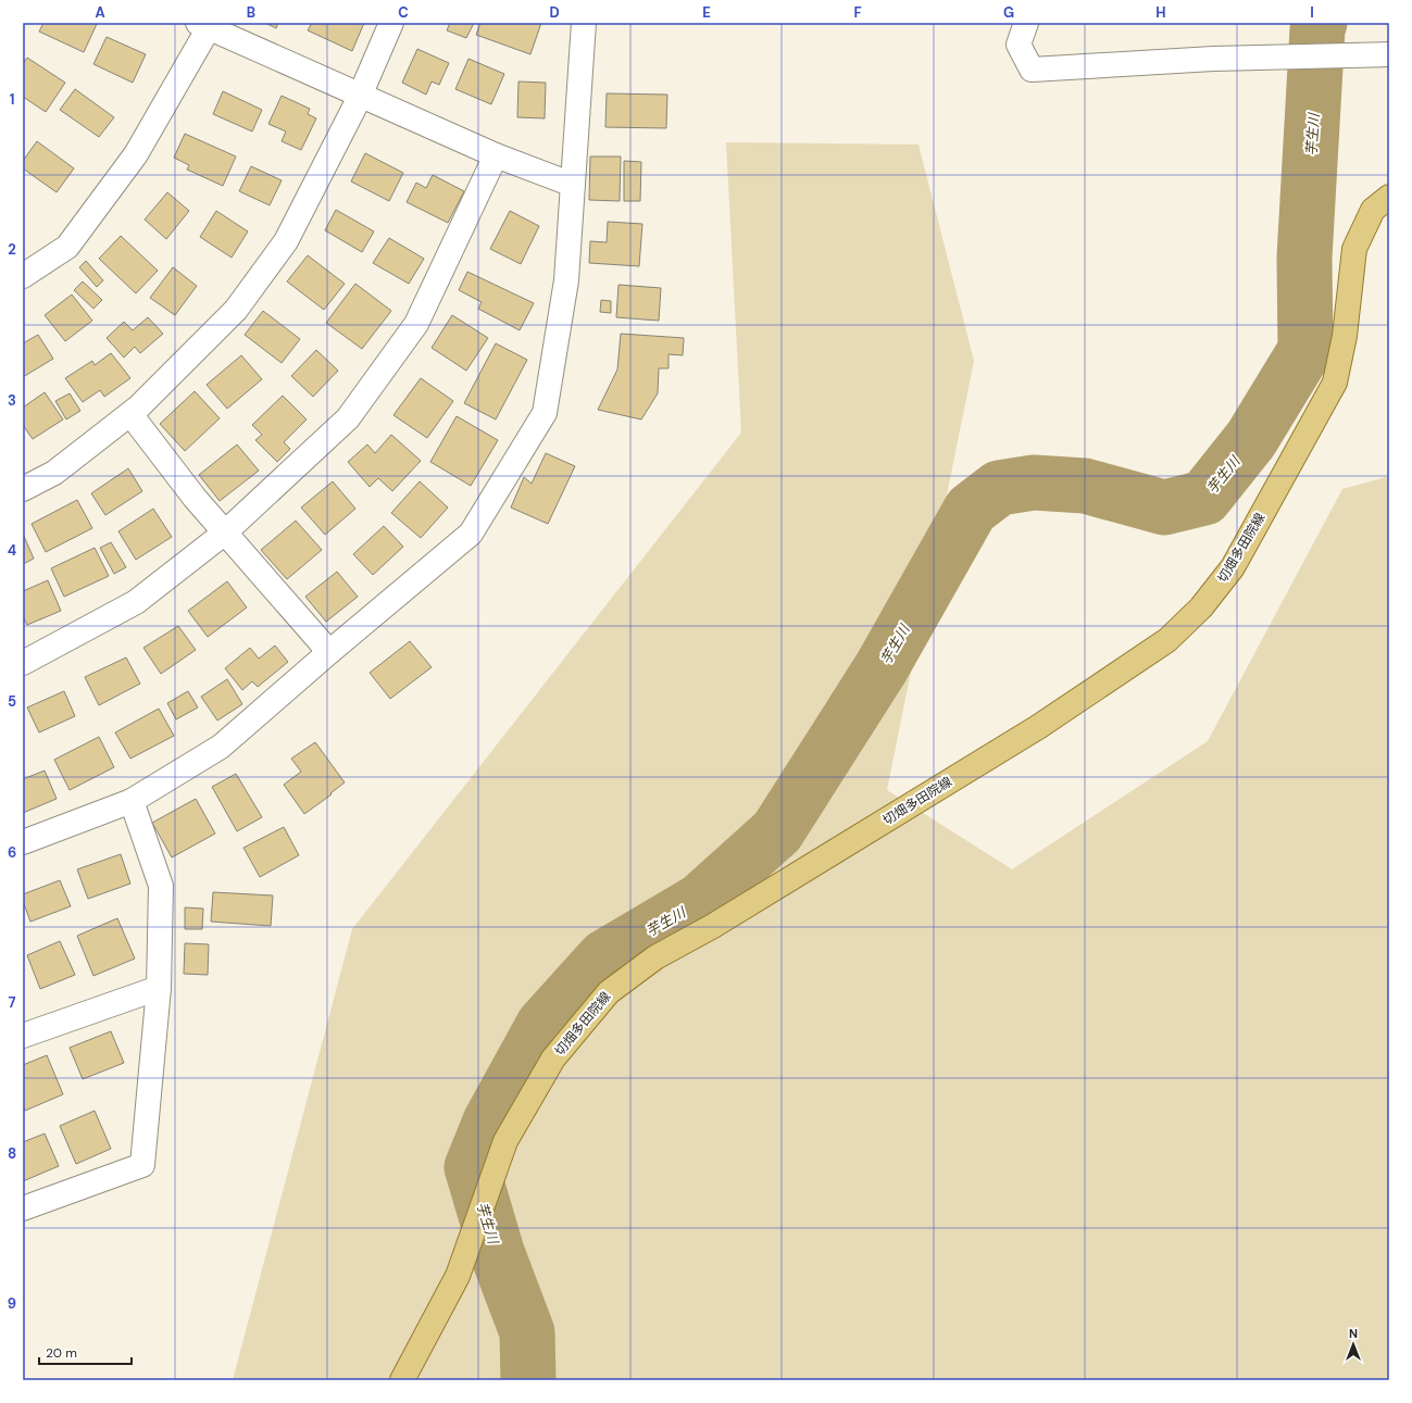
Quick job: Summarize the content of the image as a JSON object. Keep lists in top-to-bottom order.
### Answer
{
  "streets": {
    "main road": ["切畑多田院線"]
  },
  "water": ["芋生川"],
  "scale_bar": "20 m",
  "north": "top",
  "grid": {
    "columns": [
      "A",
      "B",
      "C",
      "D",
      "E",
      "F",
      "G",
      "H",
      "I"
    ],
    "rows": [
      "1",
      "2",
      "3",
      "4",
      "5",
      "6",
      "7",
      "8",
      "9"
    ]
  }
}
